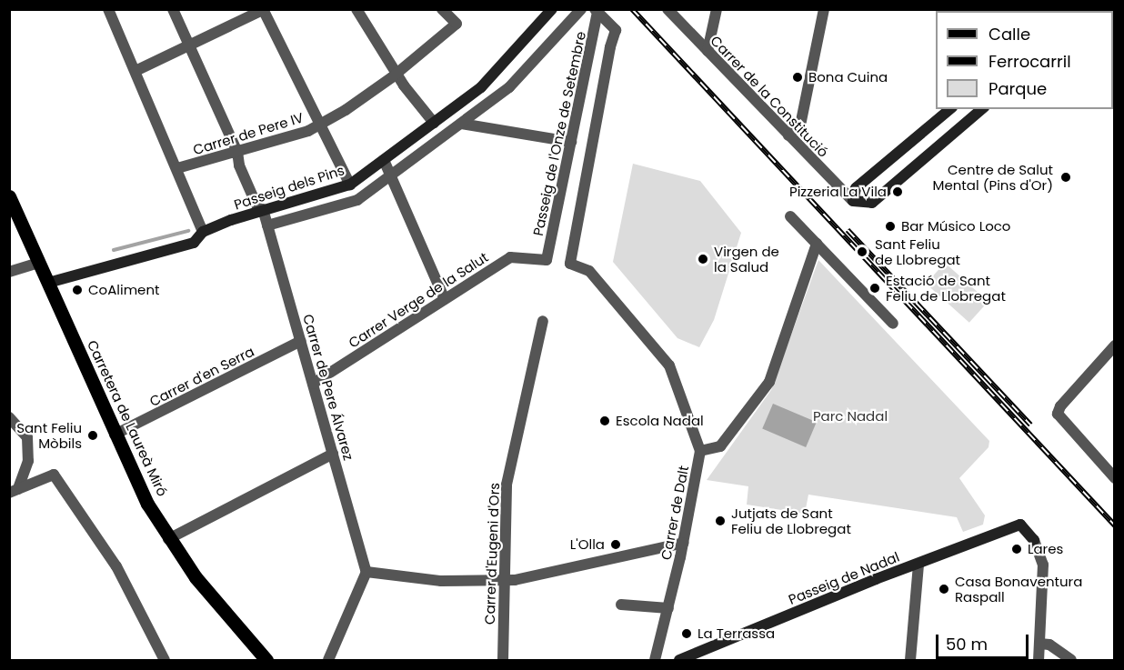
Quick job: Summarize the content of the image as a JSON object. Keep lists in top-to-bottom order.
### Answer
{
  "streets": {
    "main road": ["Carretera de Laureà Miró"],
    "street": [
      "Carrer de la Constitució",
      "Carrer de Pere IV",
      "Passeig de l'Onze de Setembre",
      "Passeig dels Pins",
      "Carrer Verge de la Salut",
      "Carrer d'en Serra",
      "Carrer de Pere Álvarez",
      "Carrer de Dalt",
      "Carrer d'Eugeni d'Ors",
      "Passeig de Nadal"
    ]
  },
  "crossings": [
    ["Carrer de Pere IV", "Carrer de Pere Álvarez"],
    ["Passeig de l'Onze de Setembre", "Carrer Verge de la Salut"],
    ["Passeig dels Pins", "Carrer de Pere Álvarez"],
    ["Passeig dels Pins", "Carretera de Laureà Miró"],
    ["Carrer Verge de la Salut", "Carrer de Pere Álvarez"],
    ["Carrer d'en Serra", "Carrer de Pere Álvarez"],
    ["Carrer d'en Serra", "Carretera de Laureà Miró"]
  ],
  "parks": ["Parc Nadal"],
  "places": [
    "Bona Cuina",
    "Centre de Salut Mental (Pins d'Or)",
    "Pizzeria La Vila",
    "Bar Músico Loco",
    "Sant Feliu de Llobregat",
    "Virgen de la Salud",
    "Estació de Sant Feliu de Llobregat",
    "CoAliment",
    "Escola Nadal",
    "Sant Feliu Mòbils",
    "Jutjats de Sant Feliu de Llobregat",
    "L'Olla",
    "Lares",
    "Casa Bonaventura Raspall",
    "La Terrassa"
  ],
  "legend": ["Calle", "Ferrocarril", "Parque"],
  "scale_bar": "50 m"
}
